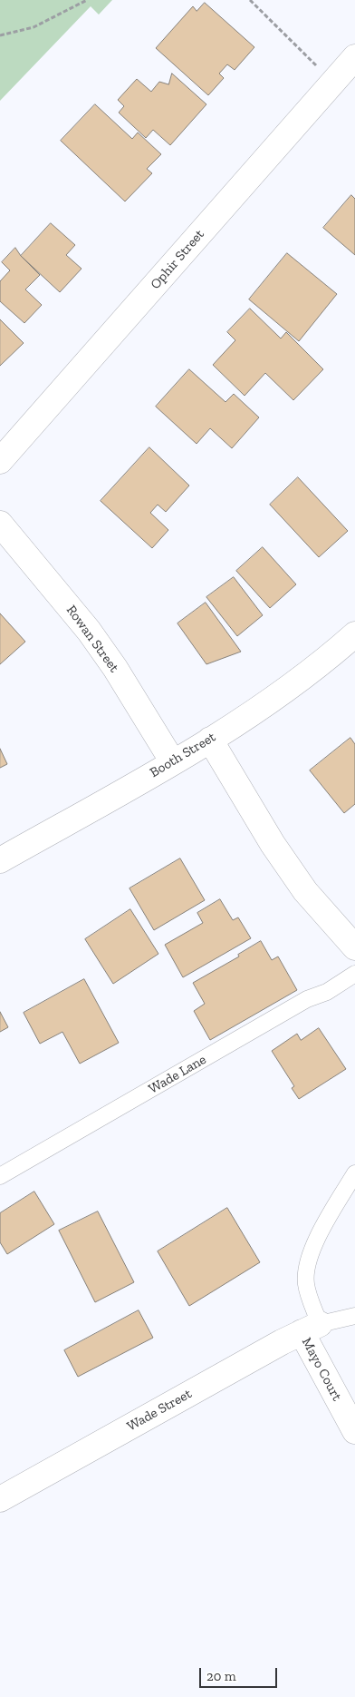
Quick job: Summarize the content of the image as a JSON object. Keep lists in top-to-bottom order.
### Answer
{
  "streets": {
    "street": [
      "Ophir Street",
      "Rowan Street",
      "Booth Street",
      "Mayo Court",
      "Wade Street"
    ],
    "lane": ["Wade Lane"]
  },
  "crossings": [
    ["Rowan Street", "Booth Street"],
    ["Mayo Court", "Wade Street"]
  ],
  "scale_bar": "20 m"
}
